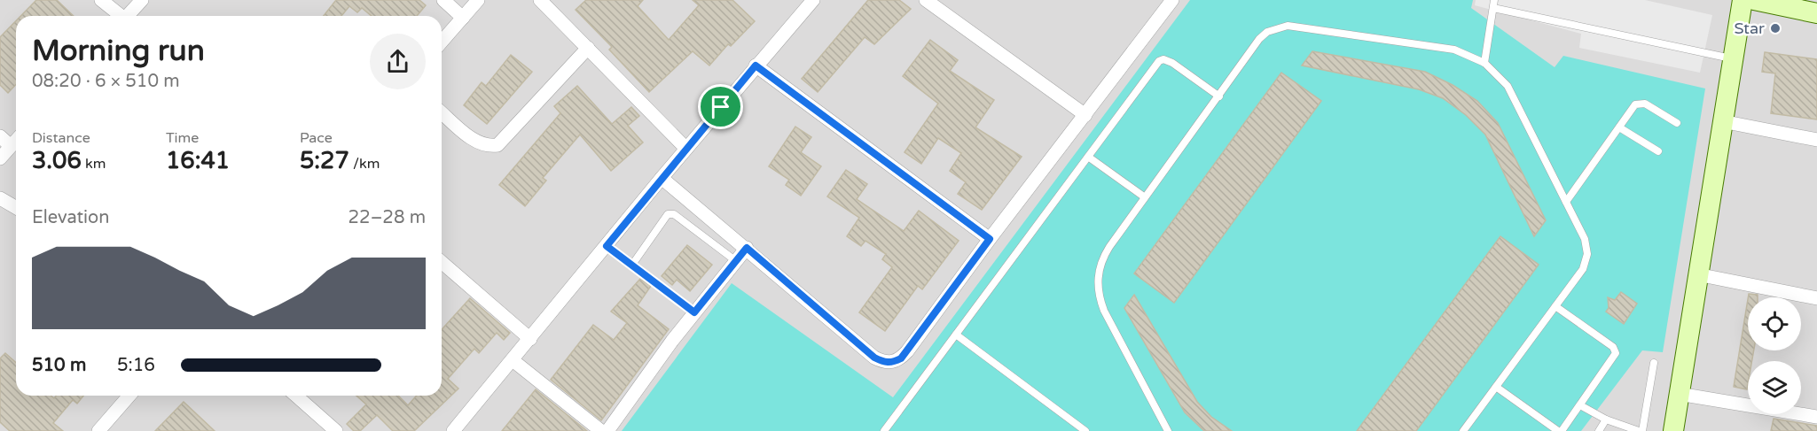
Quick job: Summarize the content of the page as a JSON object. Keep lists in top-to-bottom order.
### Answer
{
  "places": ["Star"],
  "page": {
    "heading": ["Morning run", "08:20 · 6 × 510 m"],
    "stats": [
      ["Distance", "3.06 km"],
      ["Time", "16:41"],
      ["Pace", "5:27 /km"]
    ],
    "chart": ["Elevation", "22–28 m"],
    "list": [
      {
        "name": "510 m",
        "note": "5:16"
      }
    ]
  }
}
